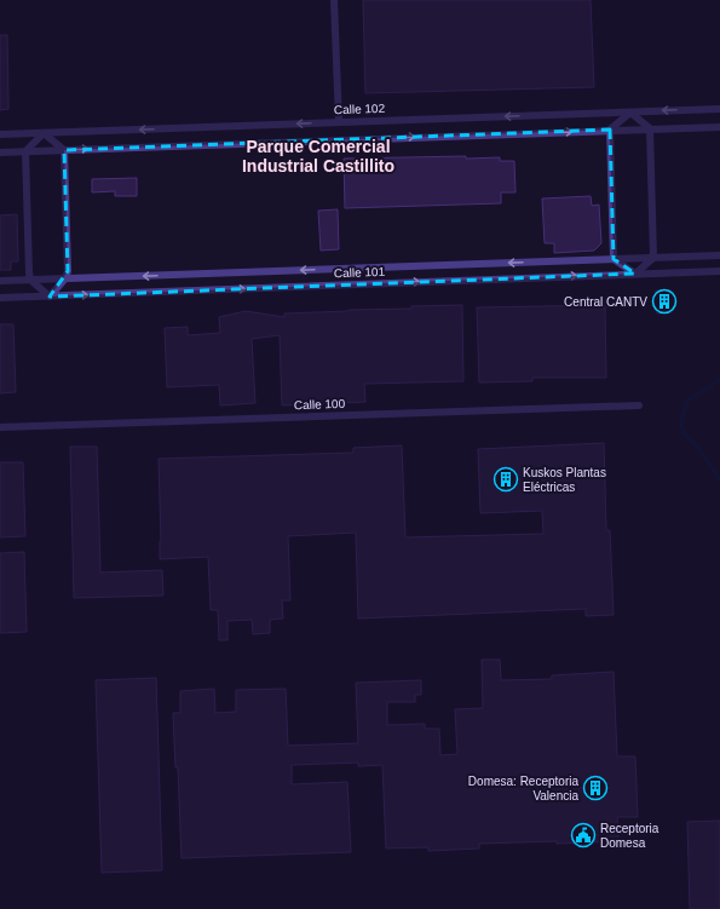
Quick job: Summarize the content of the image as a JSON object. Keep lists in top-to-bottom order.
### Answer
{
  "streets": {
    "street": ["Calle 102", "Calle 101", "Calle 100"]
  },
  "districts": ["Parque Comercial Industrial Castillito"],
  "places": {
    "building": ["Central CANTV", "Kuskos Plantas Eléctricas", "Domesa: Receptoria Valencia"],
    "public building": ["Receptoria Domesa"]
  }
}
